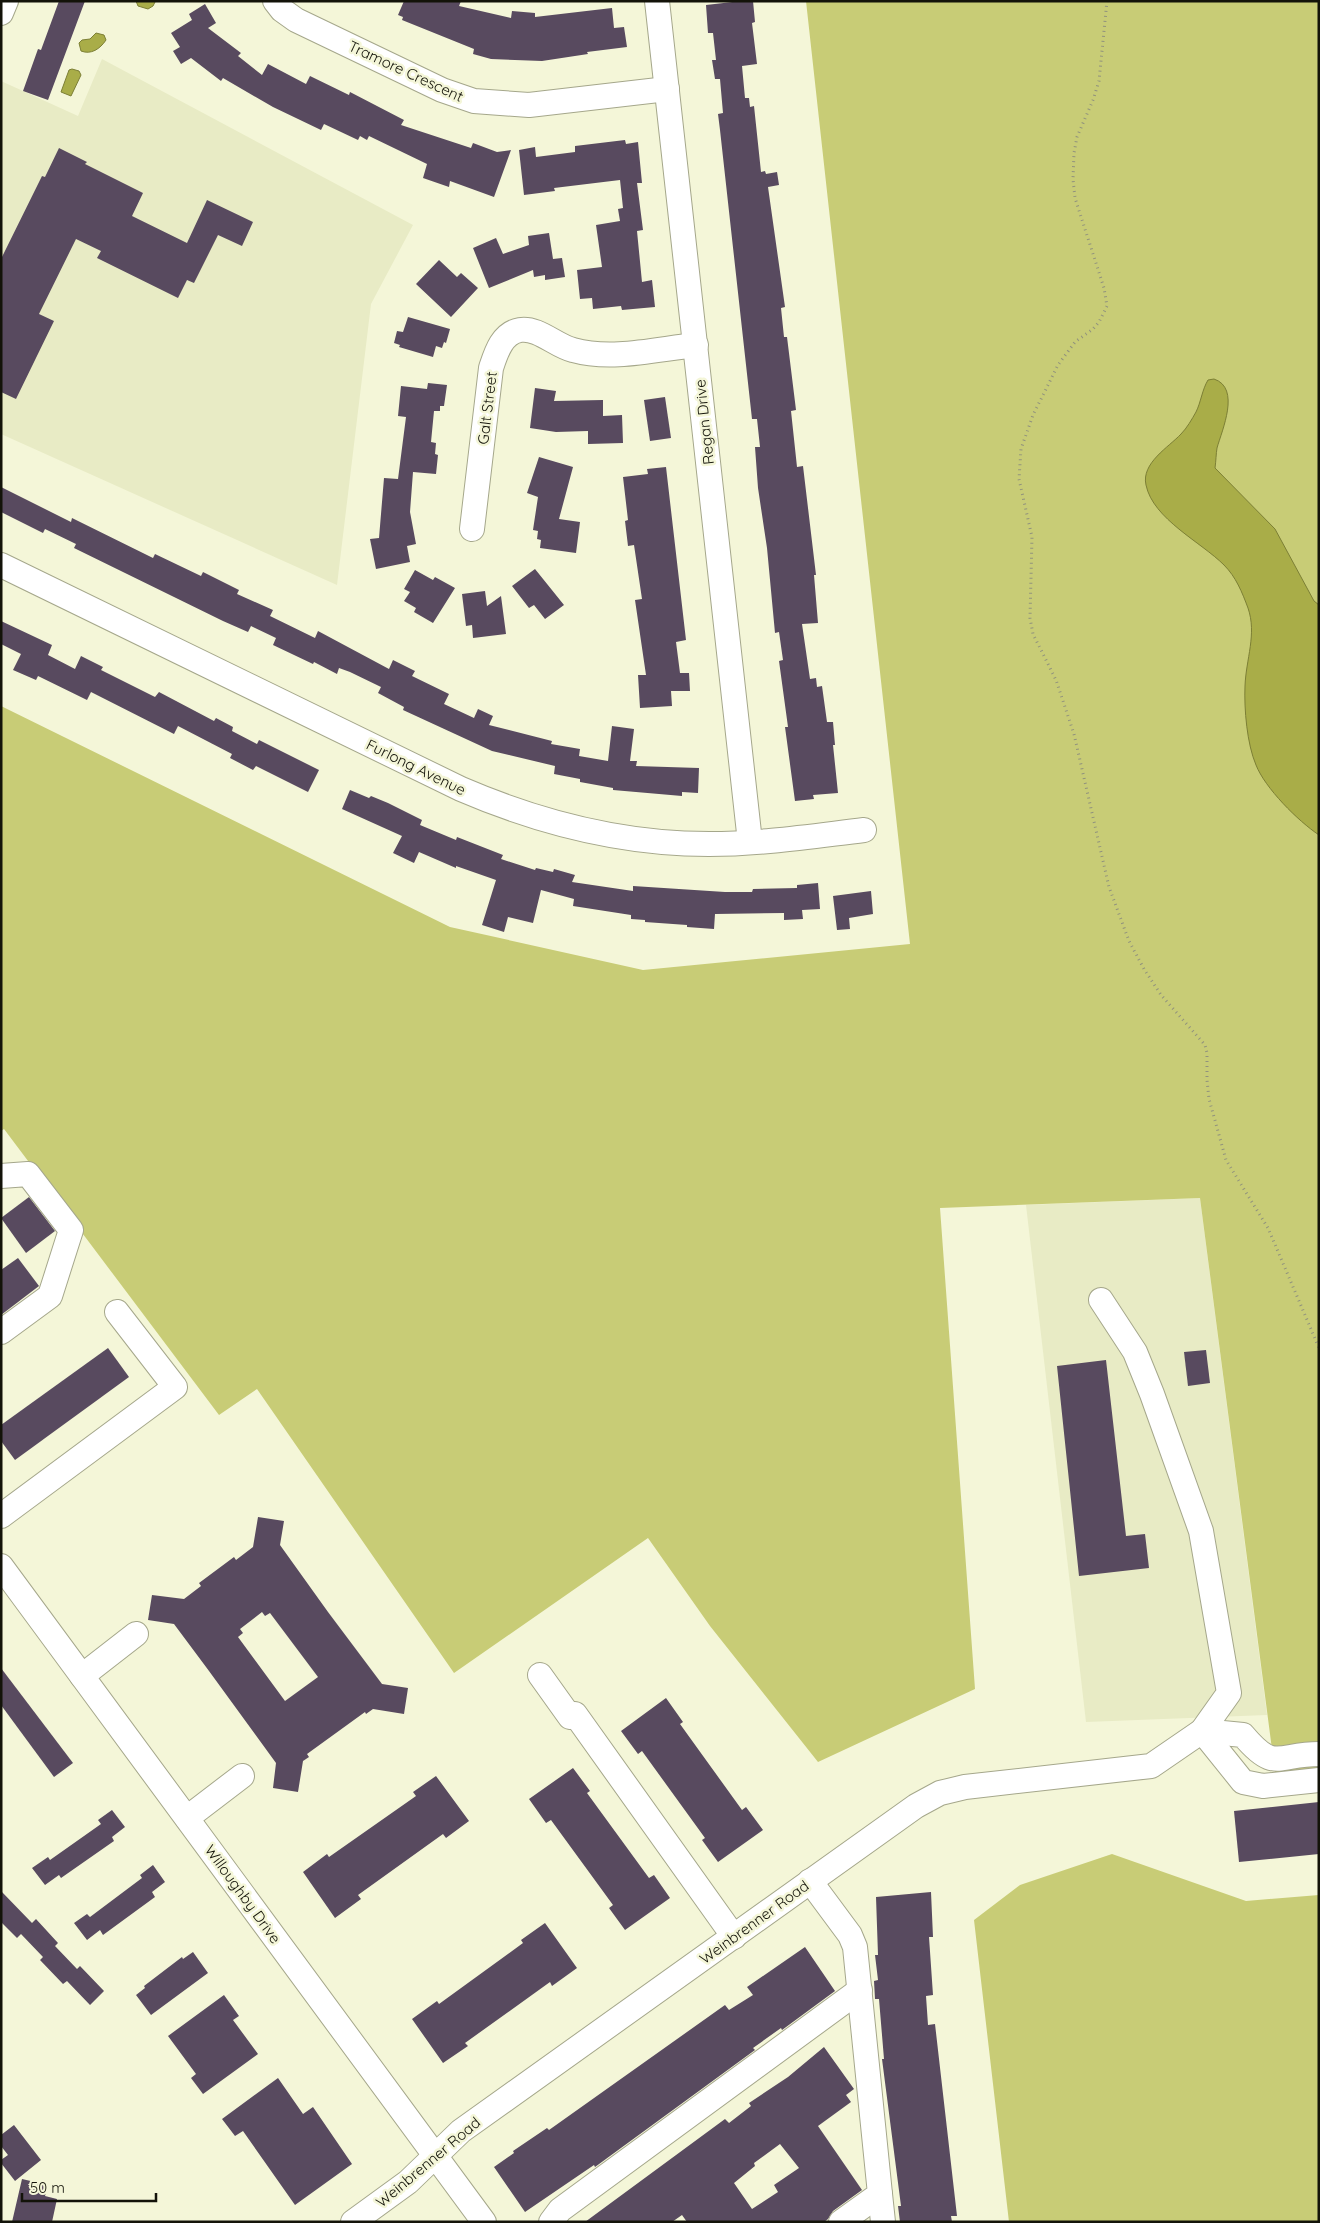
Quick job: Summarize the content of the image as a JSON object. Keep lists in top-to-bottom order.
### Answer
{
  "streets": {
    "street": [
      "Tramore Crescent",
      "Galt Street",
      "Regan Drive",
      "Furlong Avenue",
      "Willoughby Drive",
      "Weinbrenner Road"
    ]
  },
  "crossings": [
    ["Tramore Crescent", "Regan Drive"],
    ["Galt Street", "Regan Drive"],
    ["Regan Drive", "Furlong Avenue"],
    ["Willoughby Drive", "Weinbrenner Road"]
  ],
  "scale_bar": "50 m"
}
